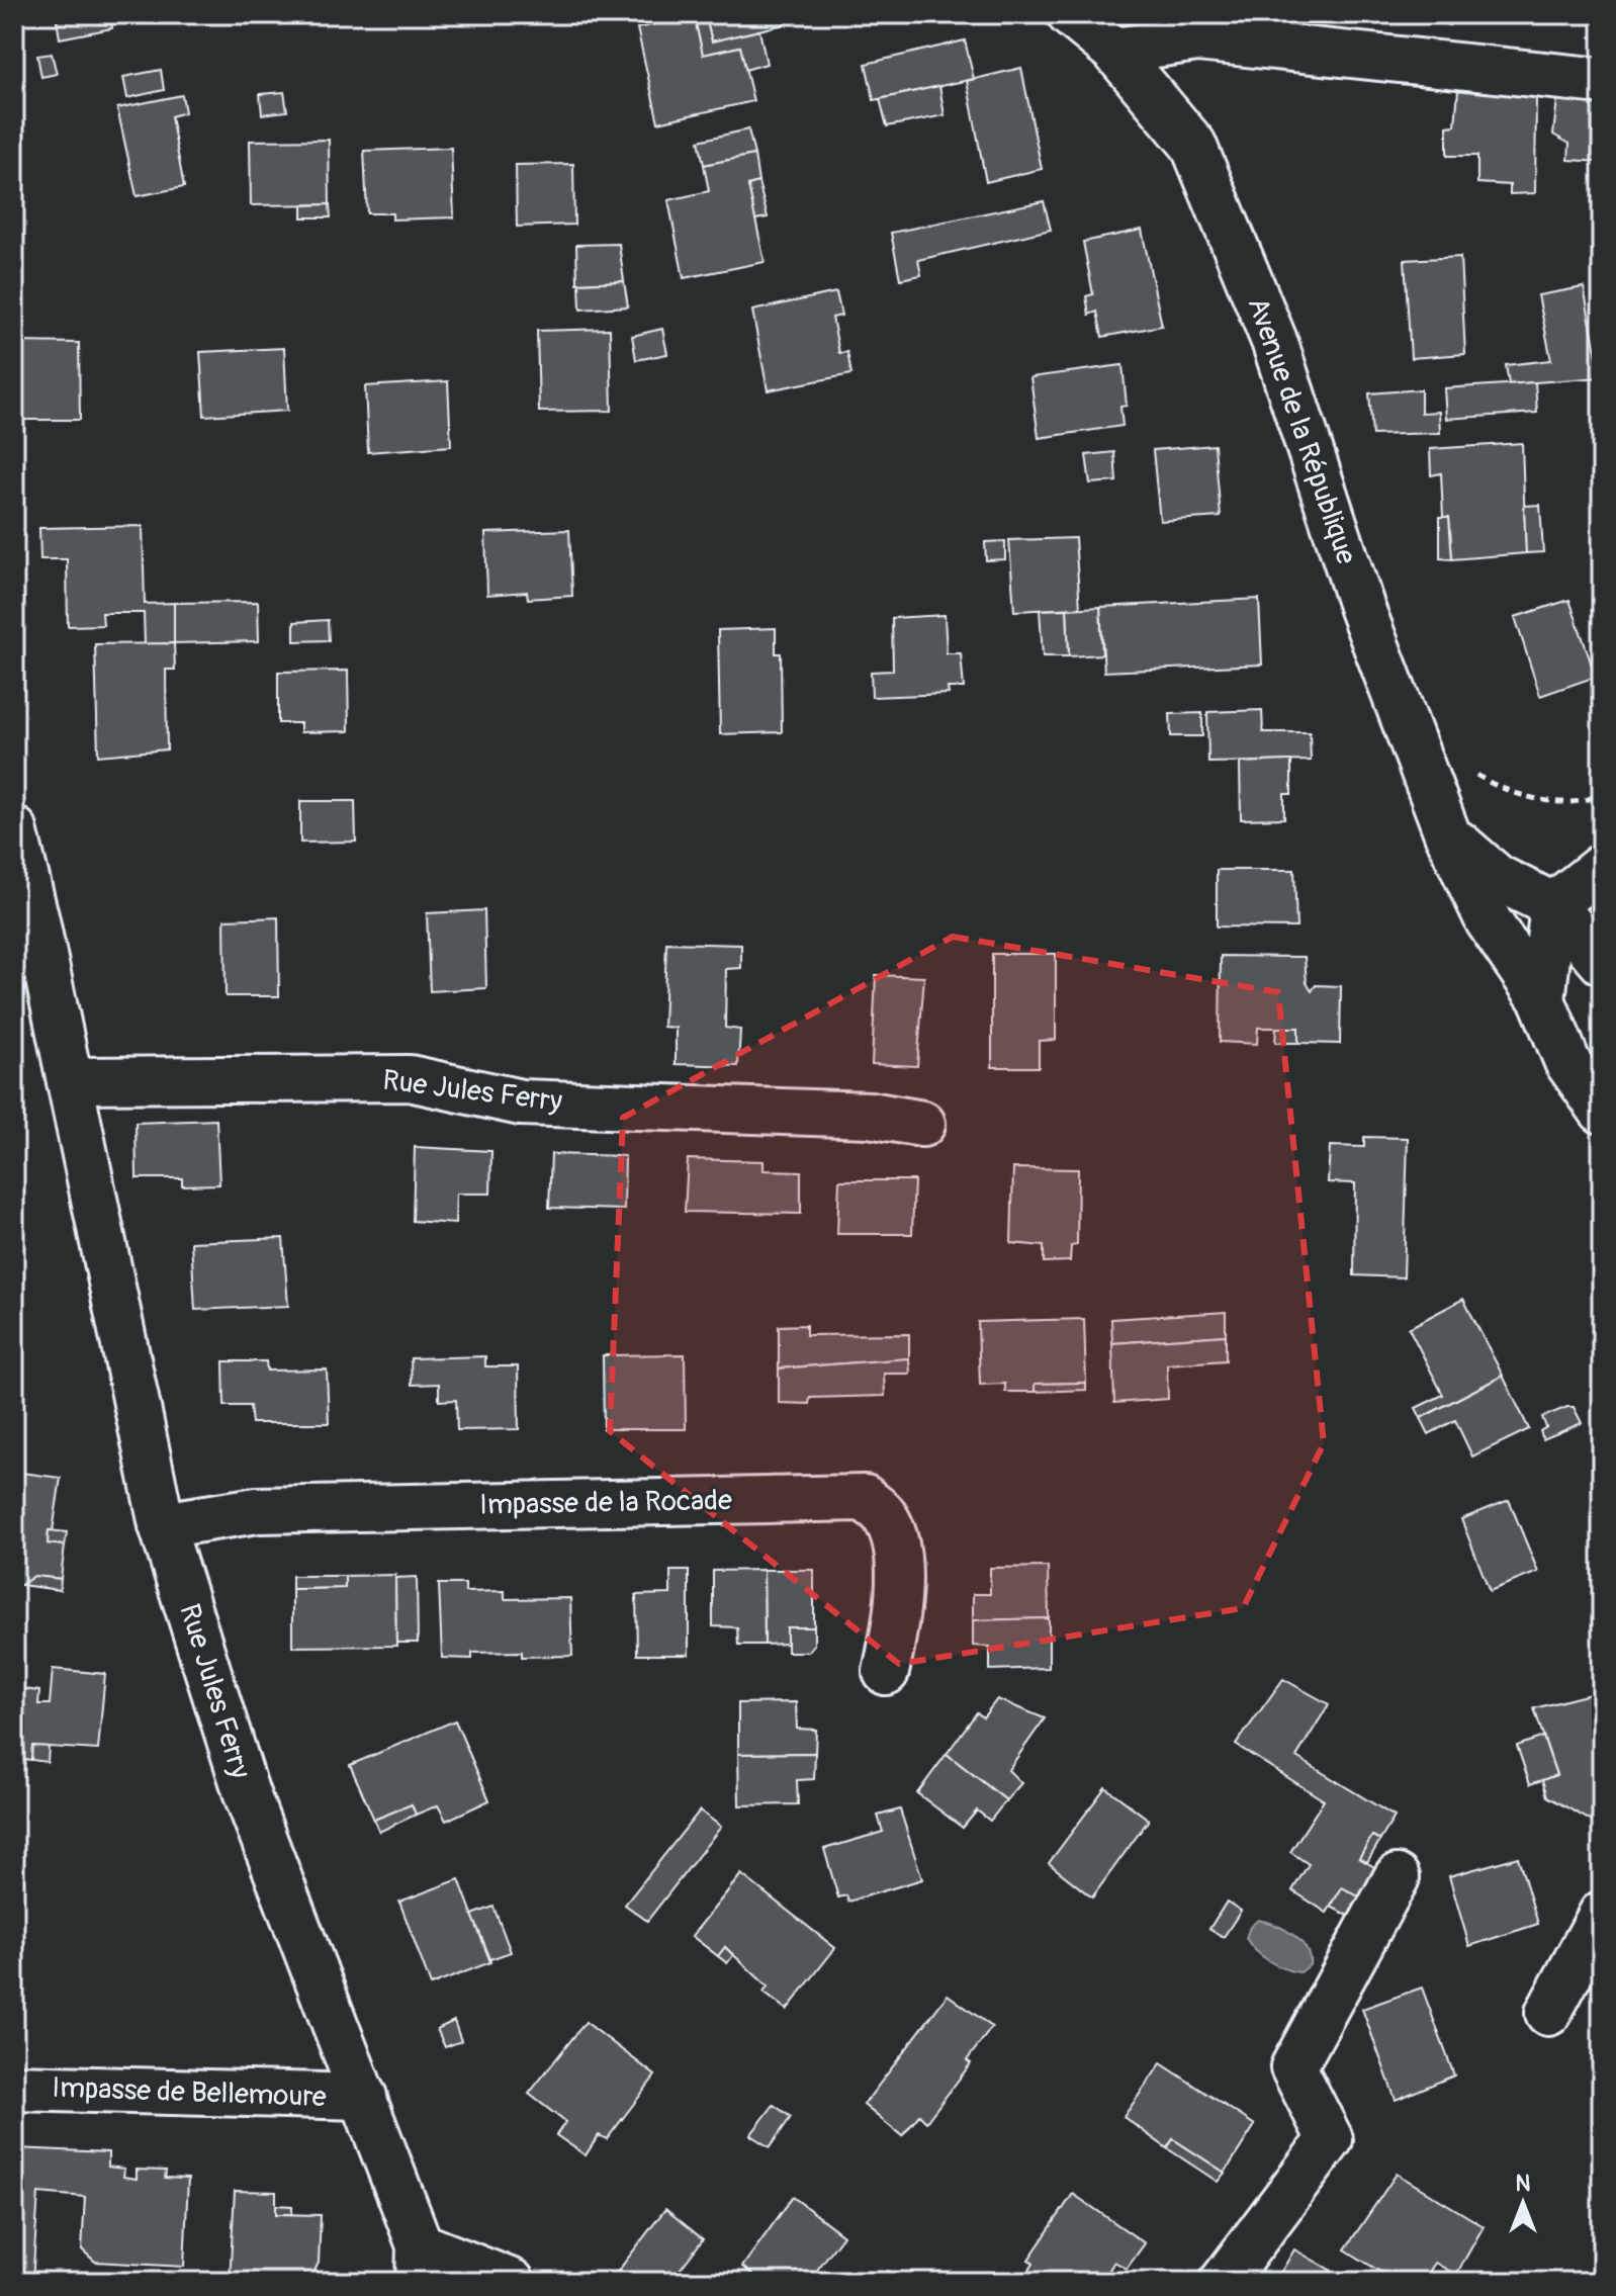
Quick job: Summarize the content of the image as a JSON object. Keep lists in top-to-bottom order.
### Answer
{
  "streets": {
    "street": [
      "Avenue de la République",
      "Rue Jules Ferry",
      "Impasse de la Rocade",
      "Impasse de Bellemoure"
    ]
  },
  "crossings": [
    ["Rue Jules Ferry", "Impasse de la Rocade"],
    ["Rue Jules Ferry", "Impasse de Bellemoure"]
  ],
  "north": "top"
}
